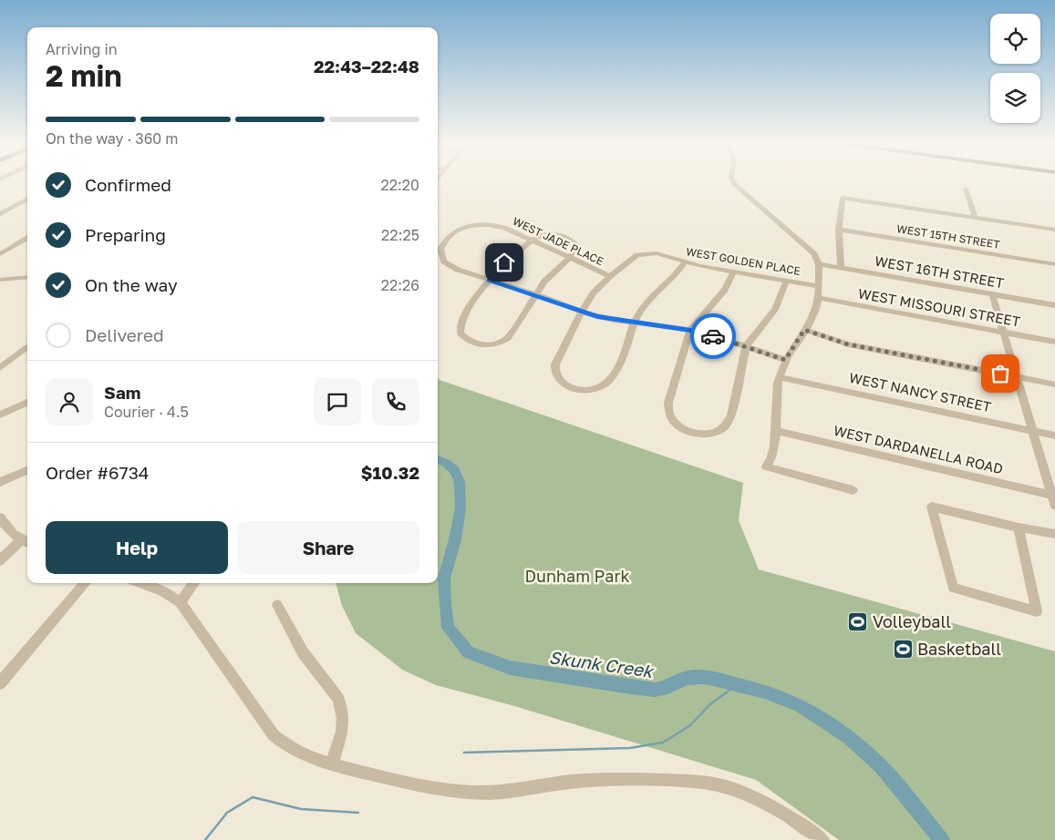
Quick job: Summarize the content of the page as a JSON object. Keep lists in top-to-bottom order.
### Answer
{
  "streets": {
    "street": [
      "WEST 15TH STREET",
      "WEST JADE PLACE",
      "WEST GOLDEN PLACE",
      "WEST 16TH STREET",
      "WEST MISSOURI STREET",
      "WEST NANCY STREET",
      "WEST DARDANELLA ROAD"
    ]
  },
  "crossings": [
    ["WEST JADE PLACE", "WEST GOLDEN PLACE"]
  ],
  "water": ["Skunk Creek"],
  "parks": ["Dunham Park"],
  "places": {
    "sports": ["Volleyball", "Basketball"]
  },
  "page": {
    "heading": ["2 min", "Arriving in", "22:43–22:48"],
    "panel": [
      "Sam",
      "Courier · 4.5",
      "Order #6734",
      "$10.32"
    ],
    "bar": "On the way · 360 m",
    "list": [
      ["Confirmed", "22:20"],
      ["Preparing", "22:25"],
      ["On the way", "22:26"],
      "Delivered"
    ],
    "buttons": ["Help", "Share"]
  }
}
